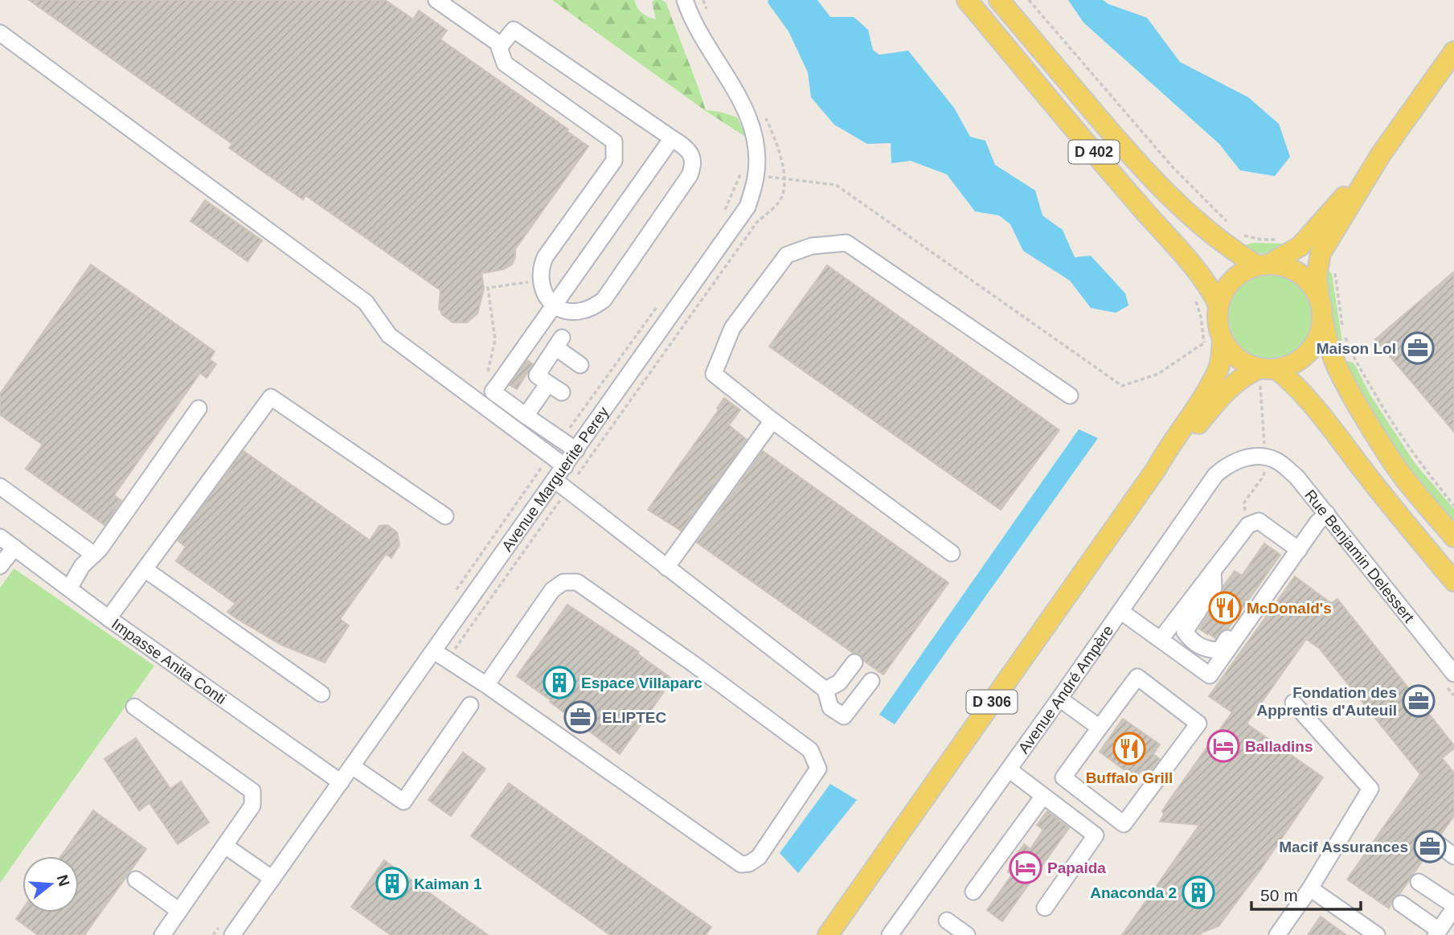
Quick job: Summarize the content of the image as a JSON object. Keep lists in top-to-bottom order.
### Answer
{
  "streets": {
    "main road": ["D 402", "D 306"],
    "street": [
      "Avenue Marguerite Perey",
      "Rue Benjamin Delessert",
      "Impasse Anita Conti",
      "Avenue André Ampère"
    ]
  },
  "crossings": [
    ["D 402", "D 306"],
    ["Avenue Marguerite Perey", "Impasse Anita Conti"],
    ["Rue Benjamin Delessert", "Avenue André Ampère"]
  ],
  "places": {
    "office": [
      "Maison Lol",
      "Fondation des Apprentis d'Auteuil",
      "ELIPTEC",
      "Macif Assurances"
    ],
    "restaurant": ["McDonald's", "Buffalo Grill"],
    "building": ["Espace Villaparc", "Kaiman 1", "Anaconda 2"],
    "hotel": ["Balladins", "Papaida"]
  },
  "scale_bar": "50 m",
  "north": "right"
}
